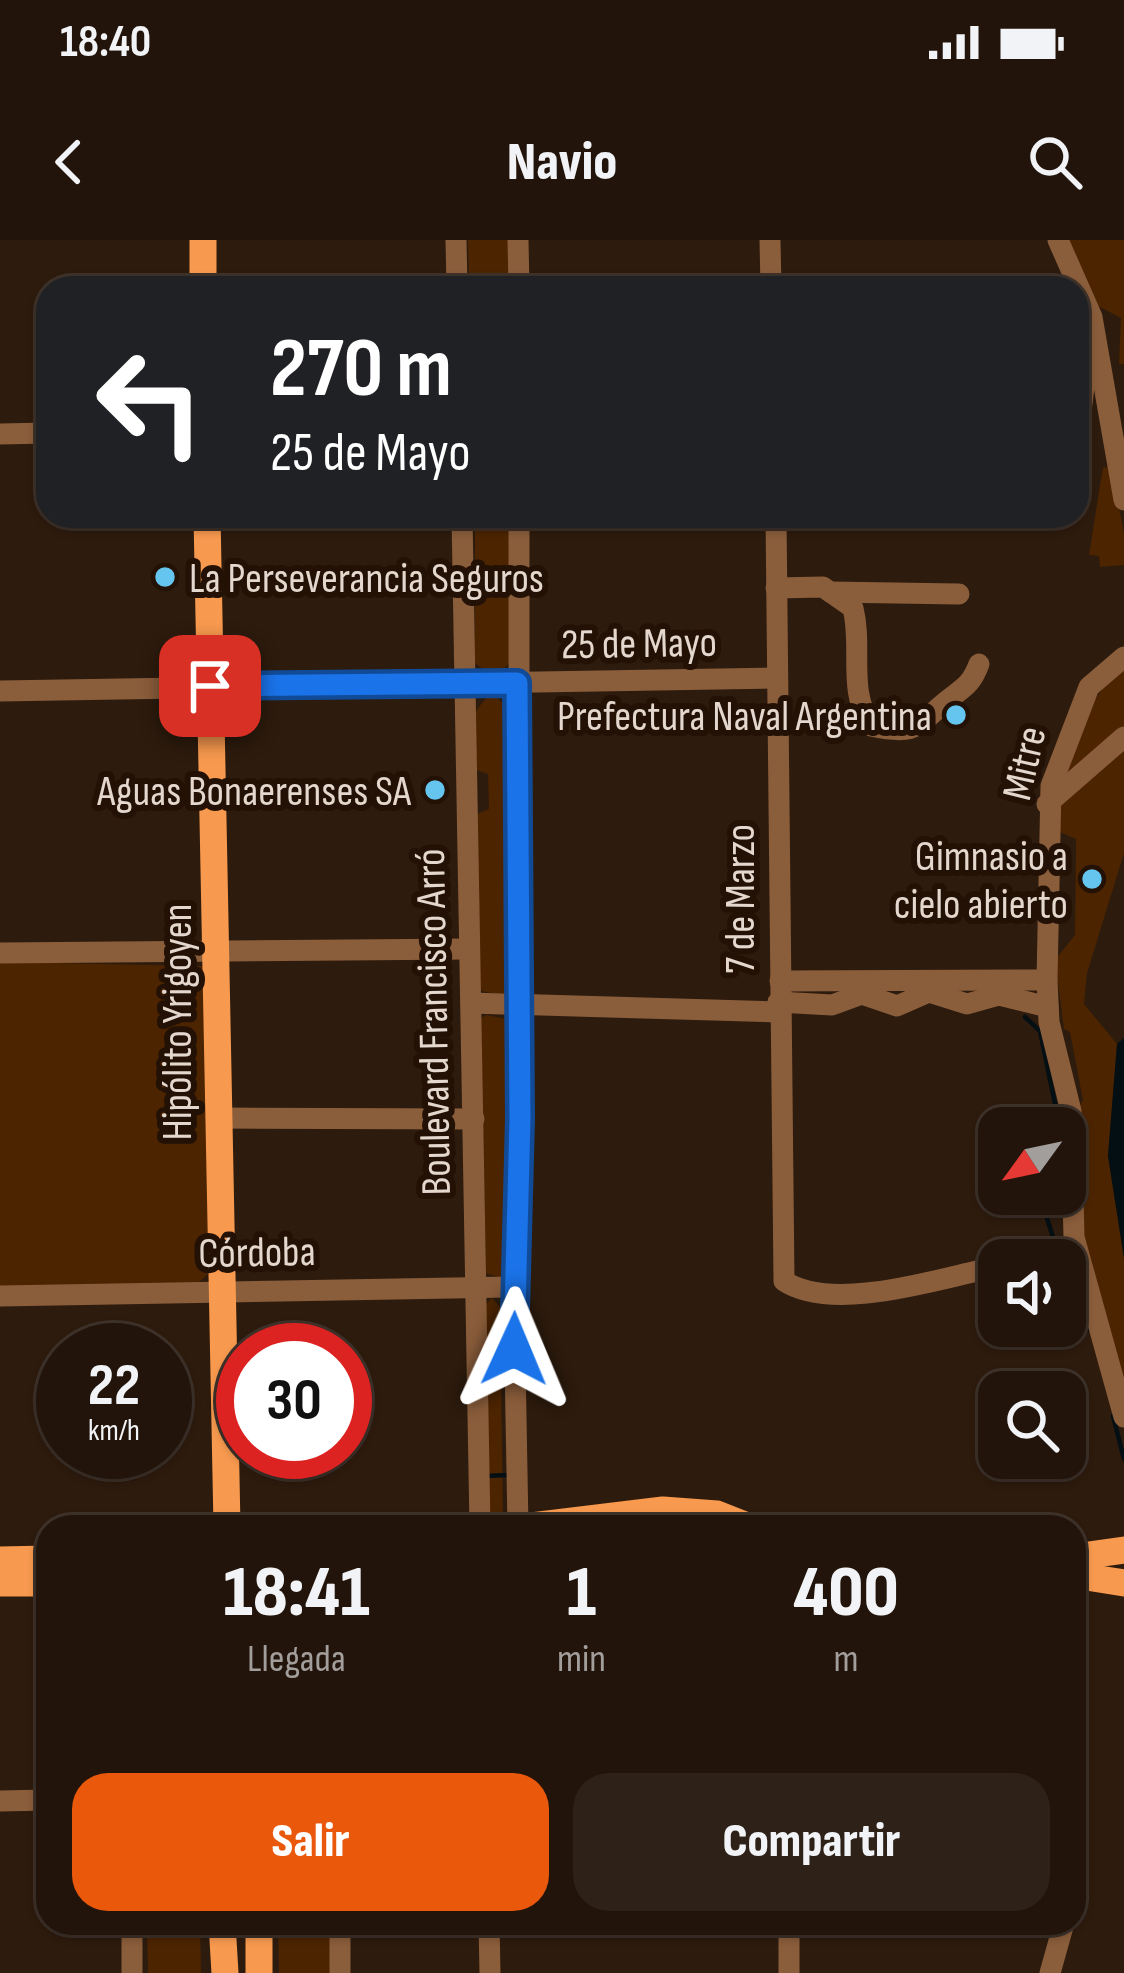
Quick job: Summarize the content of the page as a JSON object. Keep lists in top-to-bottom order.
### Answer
{
  "streets": {
    "main road": ["Hipólito Yrigoyen"],
    "street": [
      "25 de Mayo",
      "Mitre",
      "7 de Marzo",
      "Boulevard Francisco Arró",
      "Córdoba"
    ]
  },
  "crossings": [
    ["25 de Mayo", "7 de Marzo"],
    ["25 de Mayo", "Hipólito Yrigoyen"],
    ["25 de Mayo", "Boulevard Francisco Arró"],
    ["Hipólito Yrigoyen", "Córdoba"],
    ["Boulevard Francisco Arró", "Córdoba"]
  ],
  "places": [
    "La Perseverancia Seguros",
    "Prefectura Naval Argentina",
    "Aguas Bonaerenses SA",
    "Gimnasio a cielo abierto"
  ],
  "north": "bottom left",
  "page": {
    "status": "18:40",
    "header": "Navio",
    "turn": ["270 m", "25 de Mayo"],
    "speed": "22 km/h",
    "limit": "30",
    "eta": [
      "18:41",
      "Llegada",
      "1",
      "min",
      "400",
      "m"
    ],
    "buttons": ["Salir", "Compartir"]
  }
}
